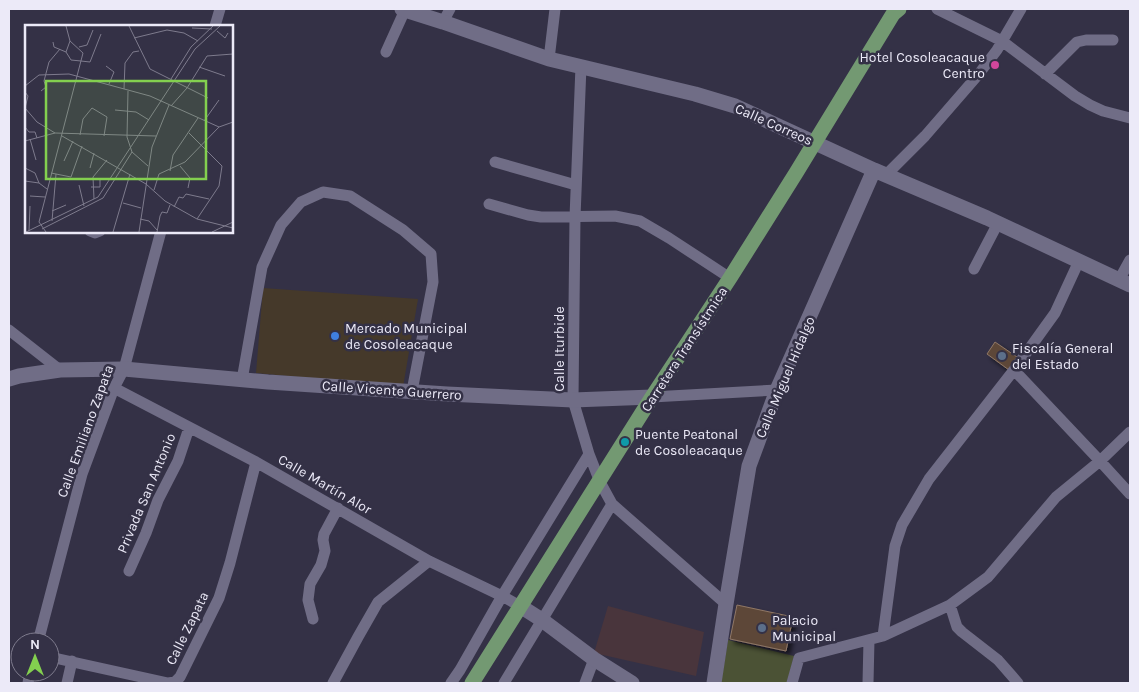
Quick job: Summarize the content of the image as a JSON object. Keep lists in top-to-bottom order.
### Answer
{
  "streets": {
    "main road": [
      "Calle Correos",
      "Carretera Transístmica",
      "Calle Miguel Hidalgo",
      "Calle Vicente Guerrero"
    ],
    "street": [
      "Calle Iturbide",
      "Calle Emiliano Zapata",
      "Calle Martín Alor",
      "Privada San Antonio",
      "Calle Zapata"
    ]
  },
  "crossings": [
    ["Calle Correos", "Calle Iturbide"],
    ["Calle Correos", "Carretera Transístmica"],
    ["Calle Correos", "Calle Miguel Hidalgo"],
    ["Calle Iturbide", "Carretera Transístmica"],
    ["Calle Iturbide", "Calle Miguel Hidalgo"],
    ["Calle Iturbide", "Calle Vicente Guerrero"],
    ["Carretera Transístmica", "Calle Vicente Guerrero"],
    ["Carretera Transístmica", "Calle Martín Alor"],
    ["Calle Miguel Hidalgo", "Calle Vicente Guerrero"],
    ["Calle Vicente Guerrero", "Calle Emiliano Zapata"],
    ["Calle Emiliano Zapata", "Calle Martín Alor"],
    ["Calle Martín Alor", "Privada San Antonio"],
    ["Calle Martín Alor", "Calle Zapata"]
  ],
  "places": [
    "Hotel Cosoleacaque Centro",
    "Mercado Municipal de Cosoleacaque",
    "Fiscalía General del Estado",
    "Puente Peatonal de Cosoleacaque",
    "Palacio Municipal"
  ],
  "north": "top"
}
